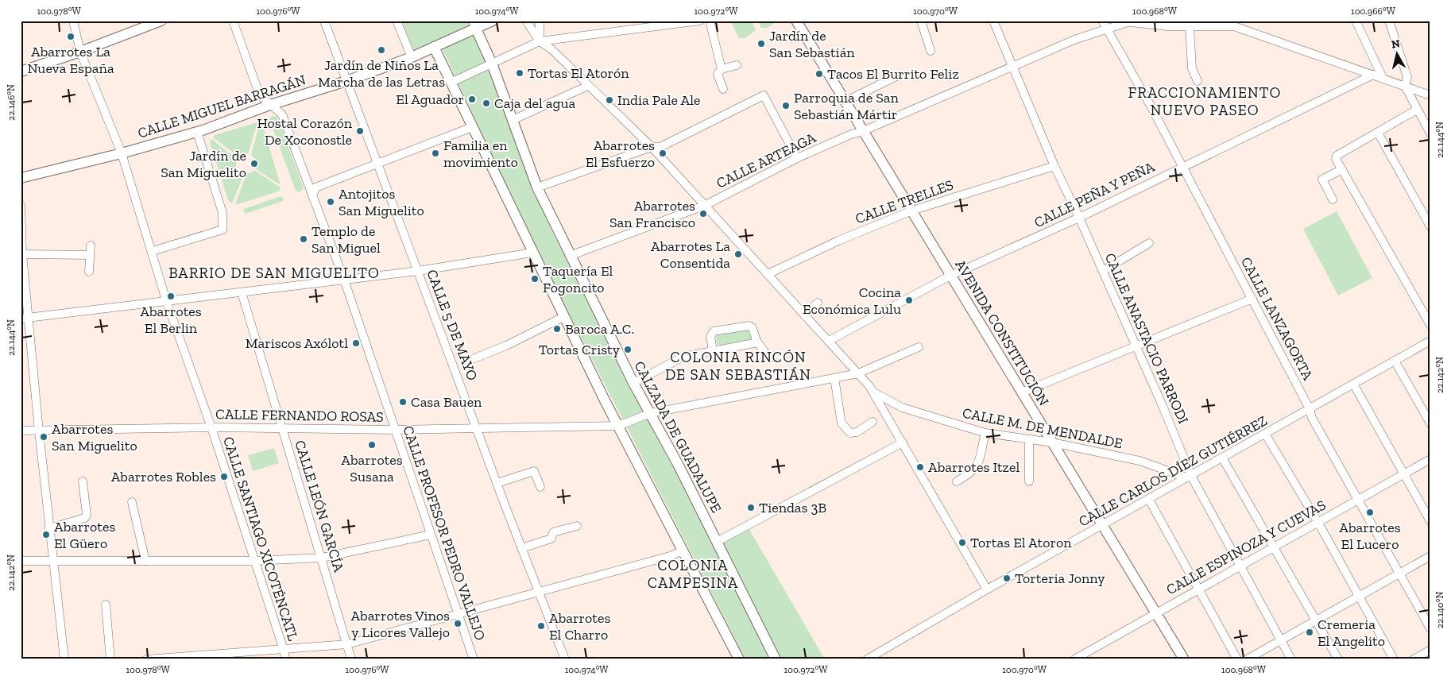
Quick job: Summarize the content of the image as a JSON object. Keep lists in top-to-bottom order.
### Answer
{
  "streets": {
    "main road": ["CALLE MIGUEL BARRAGÁN", "AVENIDA CONSTITUCIÓN", "CALZADA DE GUADALUPE"],
    "street": [
      "CALLE ARTEAGA",
      "CALLE PEÑA Y PEÑA",
      "CALLE TRELLES",
      "CALLE LANZAGORTA",
      "CALLE 5 DE MAYO",
      "CALLE ANASTACIO PARRODI",
      "CALLE FERNANDO ROSAS",
      "CALLE M. DE MENDALDE",
      "CALLE CARLOS DÍEZ GUTIÉRREZ",
      "CALLE LEÓN GARCÍA",
      "CALLE PROFESOR PEDRO VALLEJO",
      "CALLE SANTIAGO XICOTÉNCATL",
      "CALLE ESPINOZA Y CUEVAS"
    ]
  },
  "crossings": [
    ["CALLE MIGUEL BARRAGÁN", "CALLE 5 DE MAYO"],
    ["CALLE MIGUEL BARRAGÁN", "CALZADA DE GUADALUPE"],
    ["CALLE MIGUEL BARRAGÁN", "CALLE PROFESOR PEDRO VALLEJO"],
    ["CALLE MIGUEL BARRAGÁN", "CALLE SANTIAGO XICOTÉNCATL"],
    ["CALLE ARTEAGA", "CALLE LANZAGORTA"],
    ["CALLE ARTEAGA", "AVENIDA CONSTITUCIÓN"],
    ["CALLE ARTEAGA", "CALLE ANASTACIO PARRODI"],
    ["CALLE ARTEAGA", "CALZADA DE GUADALUPE"],
    ["CALLE PEÑA Y PEÑA", "CALLE LANZAGORTA"],
    ["CALLE PEÑA Y PEÑA", "AVENIDA CONSTITUCIÓN"],
    ["CALLE PEÑA Y PEÑA", "CALLE ANASTACIO PARRODI"],
    ["CALLE TRELLES", "AVENIDA CONSTITUCIÓN"],
    ["CALLE TRELLES", "CALLE ANASTACIO PARRODI"],
    ["CALLE LANZAGORTA", "CALLE CARLOS DÍEZ GUTIÉRREZ"],
    ["CALLE LANZAGORTA", "CALLE ESPINOZA Y CUEVAS"],
    ["CALLE 5 DE MAYO", "CALLE FERNANDO ROSAS"],
    ["AVENIDA CONSTITUCIÓN", "CALLE M. DE MENDALDE"],
    ["AVENIDA CONSTITUCIÓN", "CALLE CARLOS DÍEZ GUTIÉRREZ"],
    ["AVENIDA CONSTITUCIÓN", "CALLE ESPINOZA Y CUEVAS"],
    ["CALLE ANASTACIO PARRODI", "CALLE M. DE MENDALDE"],
    ["CALLE ANASTACIO PARRODI", "CALLE CARLOS DÍEZ GUTIÉRREZ"],
    ["CALLE ANASTACIO PARRODI", "CALLE ESPINOZA Y CUEVAS"],
    ["CALLE FERNANDO ROSAS", "CALZADA DE GUADALUPE"],
    ["CALLE FERNANDO ROSAS", "CALLE LEÓN GARCÍA"],
    ["CALLE FERNANDO ROSAS", "CALLE PROFESOR PEDRO VALLEJO"],
    ["CALLE FERNANDO ROSAS", "CALLE SANTIAGO XICOTÉNCATL"],
    ["CALLE M. DE MENDALDE", "CALLE CARLOS DÍEZ GUTIÉRREZ"]
  ],
  "districts": [
    "FRACCIONAMIENTO NUEVO PASEO",
    "BARRIO DE SAN MIGUELITO",
    "COLONIA RINCÓN DE SAN SEBASTIÁN",
    "COLONIA CAMPESINA"
  ],
  "places": [
    "Abarrotes La Nueva España",
    "Jardín de San Sebastián",
    "Jardín de Niños La Marcha de las Letras",
    "Tortas El Atorón",
    "Tacos El Burrito Feliz",
    "El Aguador",
    "India Pale Ale",
    "Caja del agua",
    "Parroquia de San Sebastián Mártir",
    "Hostal Corazón De Xoconostle",
    "Familia en movimiento",
    "Abarrotes El Esfuerzo",
    "Jardín de San Miguelito",
    "Antojitos San Miguelito",
    "Abarrotes San Francisco",
    "Templo de San Miguel",
    "Abarrotes La Consentida",
    "Taquería El Fogoncito",
    "Abarrotes El Berlin",
    "Cocina Económica Lulu",
    "Baroca A.C.",
    "Mariscos Axólotl",
    "Tortas Cristy",
    "Casa Bauen",
    "Abarrotes San Miguelito",
    "Abarrotes Susana",
    "Abarrotes Itzel",
    "Abarrotes Robles",
    "Tiendas 3B",
    "Abarrotes El Lucero",
    "Abarrotes El Güero",
    "Tortas El Atoron",
    "Torteria Jonny",
    "Abarrotes Vinos y Licores Vallejo",
    "Abarrotes El Charro",
    "Cremeria El Angelito"
  ],
  "north": "top",
  "coordinates": [
    "100.978°W",
    "100.976°W",
    "100.974°W",
    "100.972°W",
    "100.970°W",
    "100.968°W",
    "100.966°W",
    "22.146°N",
    "22.144°N",
    "22.142°N",
    "22.140°N"
  ]
}
